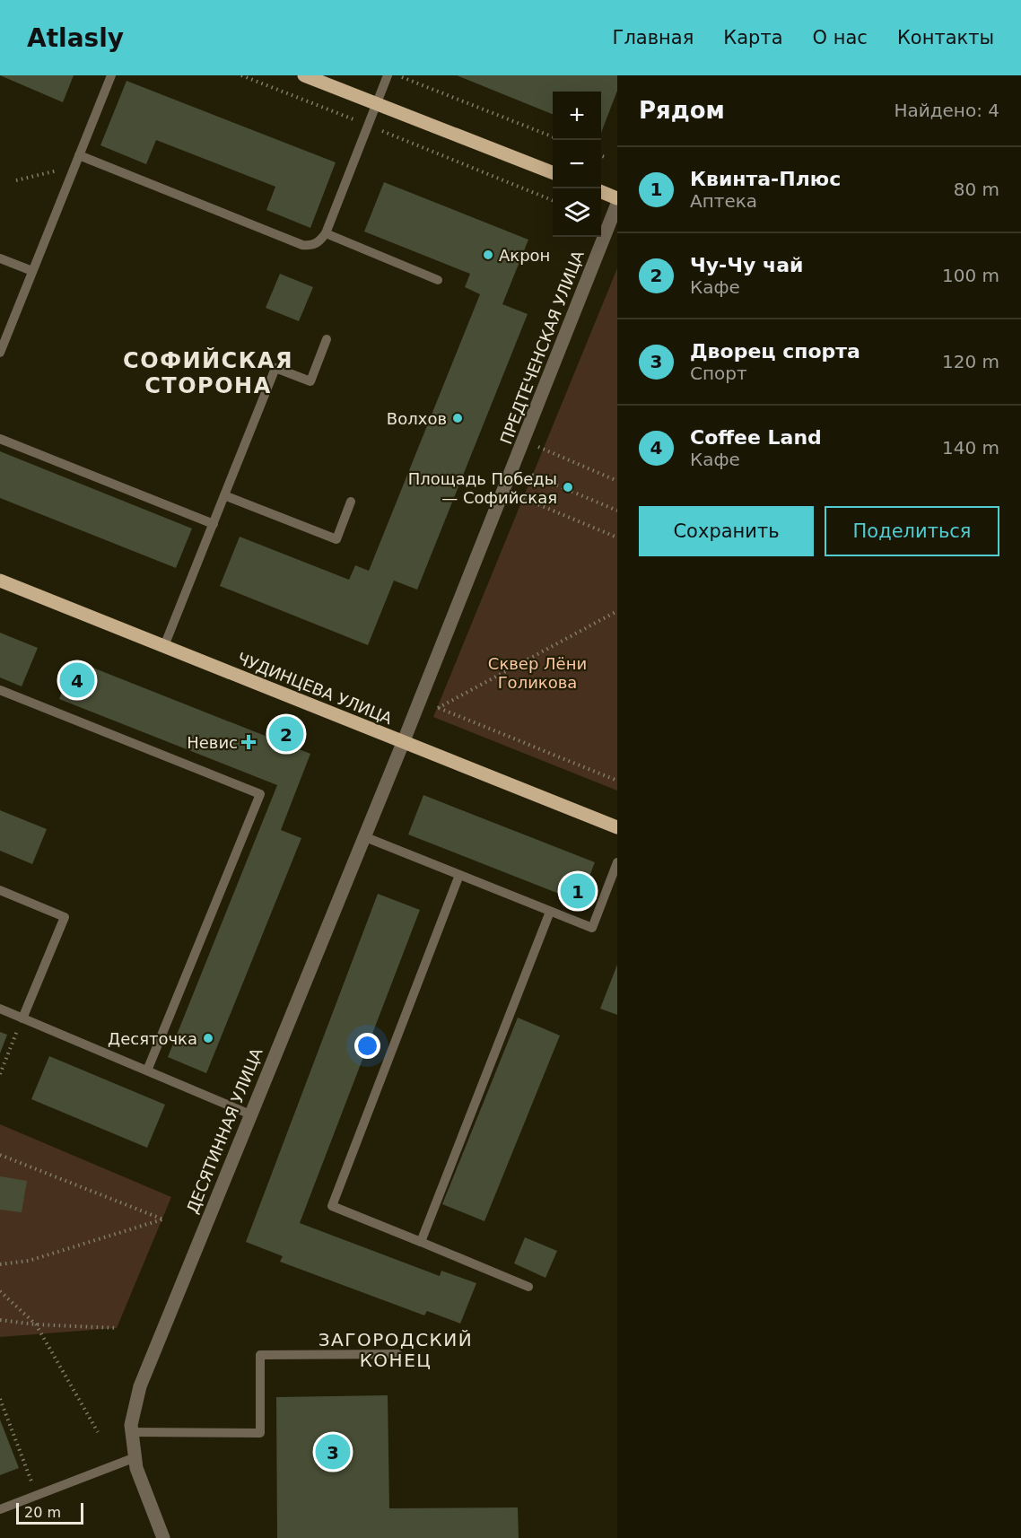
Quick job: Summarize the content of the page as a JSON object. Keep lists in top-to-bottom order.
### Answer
{
  "streets": {
    "main road": ["ЧУДИНЦЕВА УЛИЦА"],
    "street": ["ПРЕДТЕЧЕНСКАЯ УЛИЦА", "ДЕСЯТИННАЯ УЛИЦА"]
  },
  "crossings": [
    ["ПРЕДТЕЧЕНСКАЯ УЛИЦА", "ЧУДИНЦЕВА УЛИЦА"],
    ["ПРЕДТЕЧЕНСКАЯ УЛИЦА", "ДЕСЯТИННАЯ УЛИЦА"],
    ["ЧУДИНЦЕВА УЛИЦА", "ДЕСЯТИННАЯ УЛИЦА"]
  ],
  "districts": ["СОФИЙСКАЯ СТОРОНА", "ЗАГОРОДСКИЙ КОНЕЦ"],
  "parks": ["Сквер Лёни Голикова"],
  "places": {
    "other": [
      "Акрон",
      "Волхов",
      "Площадь Победы — Софийская",
      "Десяточка"
    ],
    "health": ["Невис"]
  },
  "scale_bar": "20 m",
  "page": {
    "header": "Atlasly",
    "nav": [
      "Главная",
      "Карта",
      "О нас",
      "Контакты"
    ],
    "heading": ["Рядом", "Найдено: 4"],
    "map_buttons": ["+", "−"],
    "list": [
      {
        "mark": "1",
        "name": "Квинта-Плюс",
        "note": "Аптека",
        "value": "80 m"
      },
      {
        "mark": "2",
        "name": "Чу-Чу чай",
        "note": "Кафе",
        "value": "100 m"
      },
      {
        "mark": "3",
        "name": "Дворец спорта",
        "note": "Спорт",
        "value": "120 m"
      },
      {
        "mark": "4",
        "name": "Coffee Land",
        "note": "Кафе",
        "value": "140 m"
      }
    ],
    "buttons": ["Сохранить", "Поделиться"],
    "pins": [
      "4",
      "2",
      "1",
      "3"
    ],
    "scale": "20 m"
  }
}
